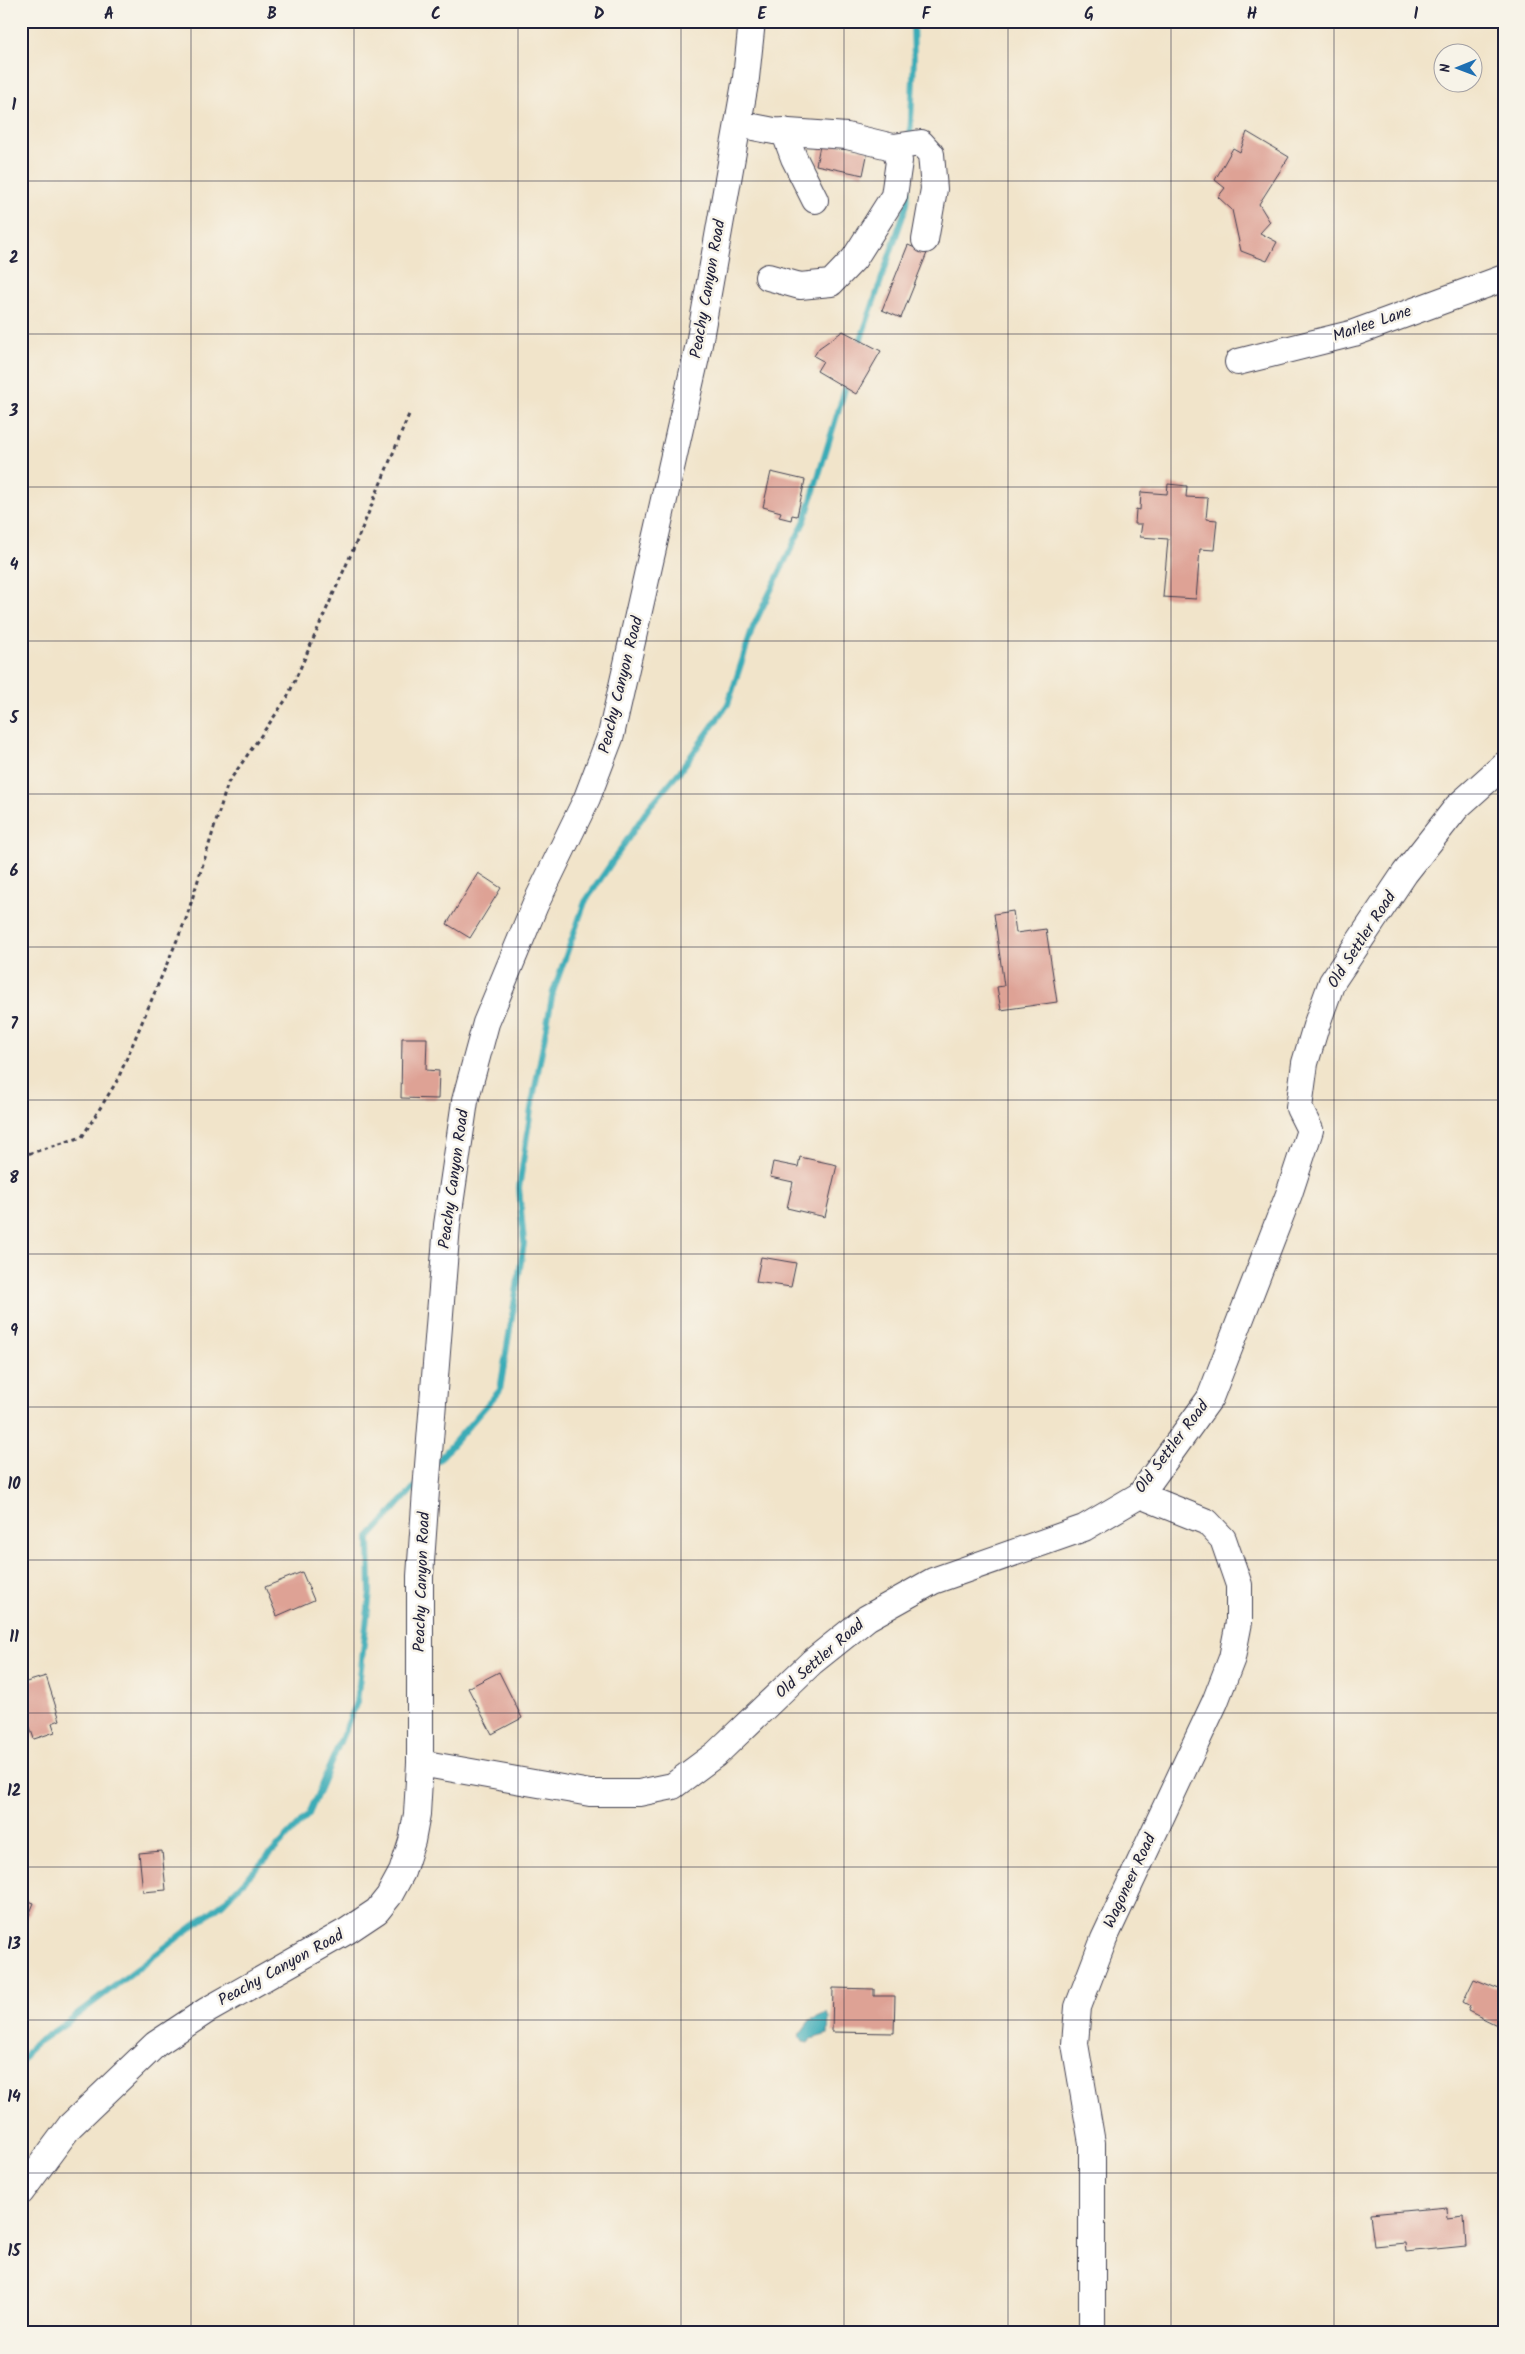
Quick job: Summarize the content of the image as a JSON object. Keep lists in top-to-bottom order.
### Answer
{
  "streets": {
    "street": [
      "Peachy Canyon Road",
      "Marlee Lane",
      "Old Settler Road",
      "Wagoneer Road"
    ]
  },
  "crossings": [
    ["Peachy Canyon Road", "Old Settler Road"],
    ["Old Settler Road", "Wagoneer Road"]
  ],
  "north": "left",
  "grid": {
    "columns": [
      "A",
      "B",
      "C",
      "D",
      "E",
      "F",
      "G",
      "H",
      "I"
    ],
    "rows": [
      "1",
      "2",
      "3",
      "4",
      "5",
      "6",
      "7",
      "8",
      "9",
      "10",
      "11",
      "12",
      "13",
      "14",
      "15"
    ]
  }
}
